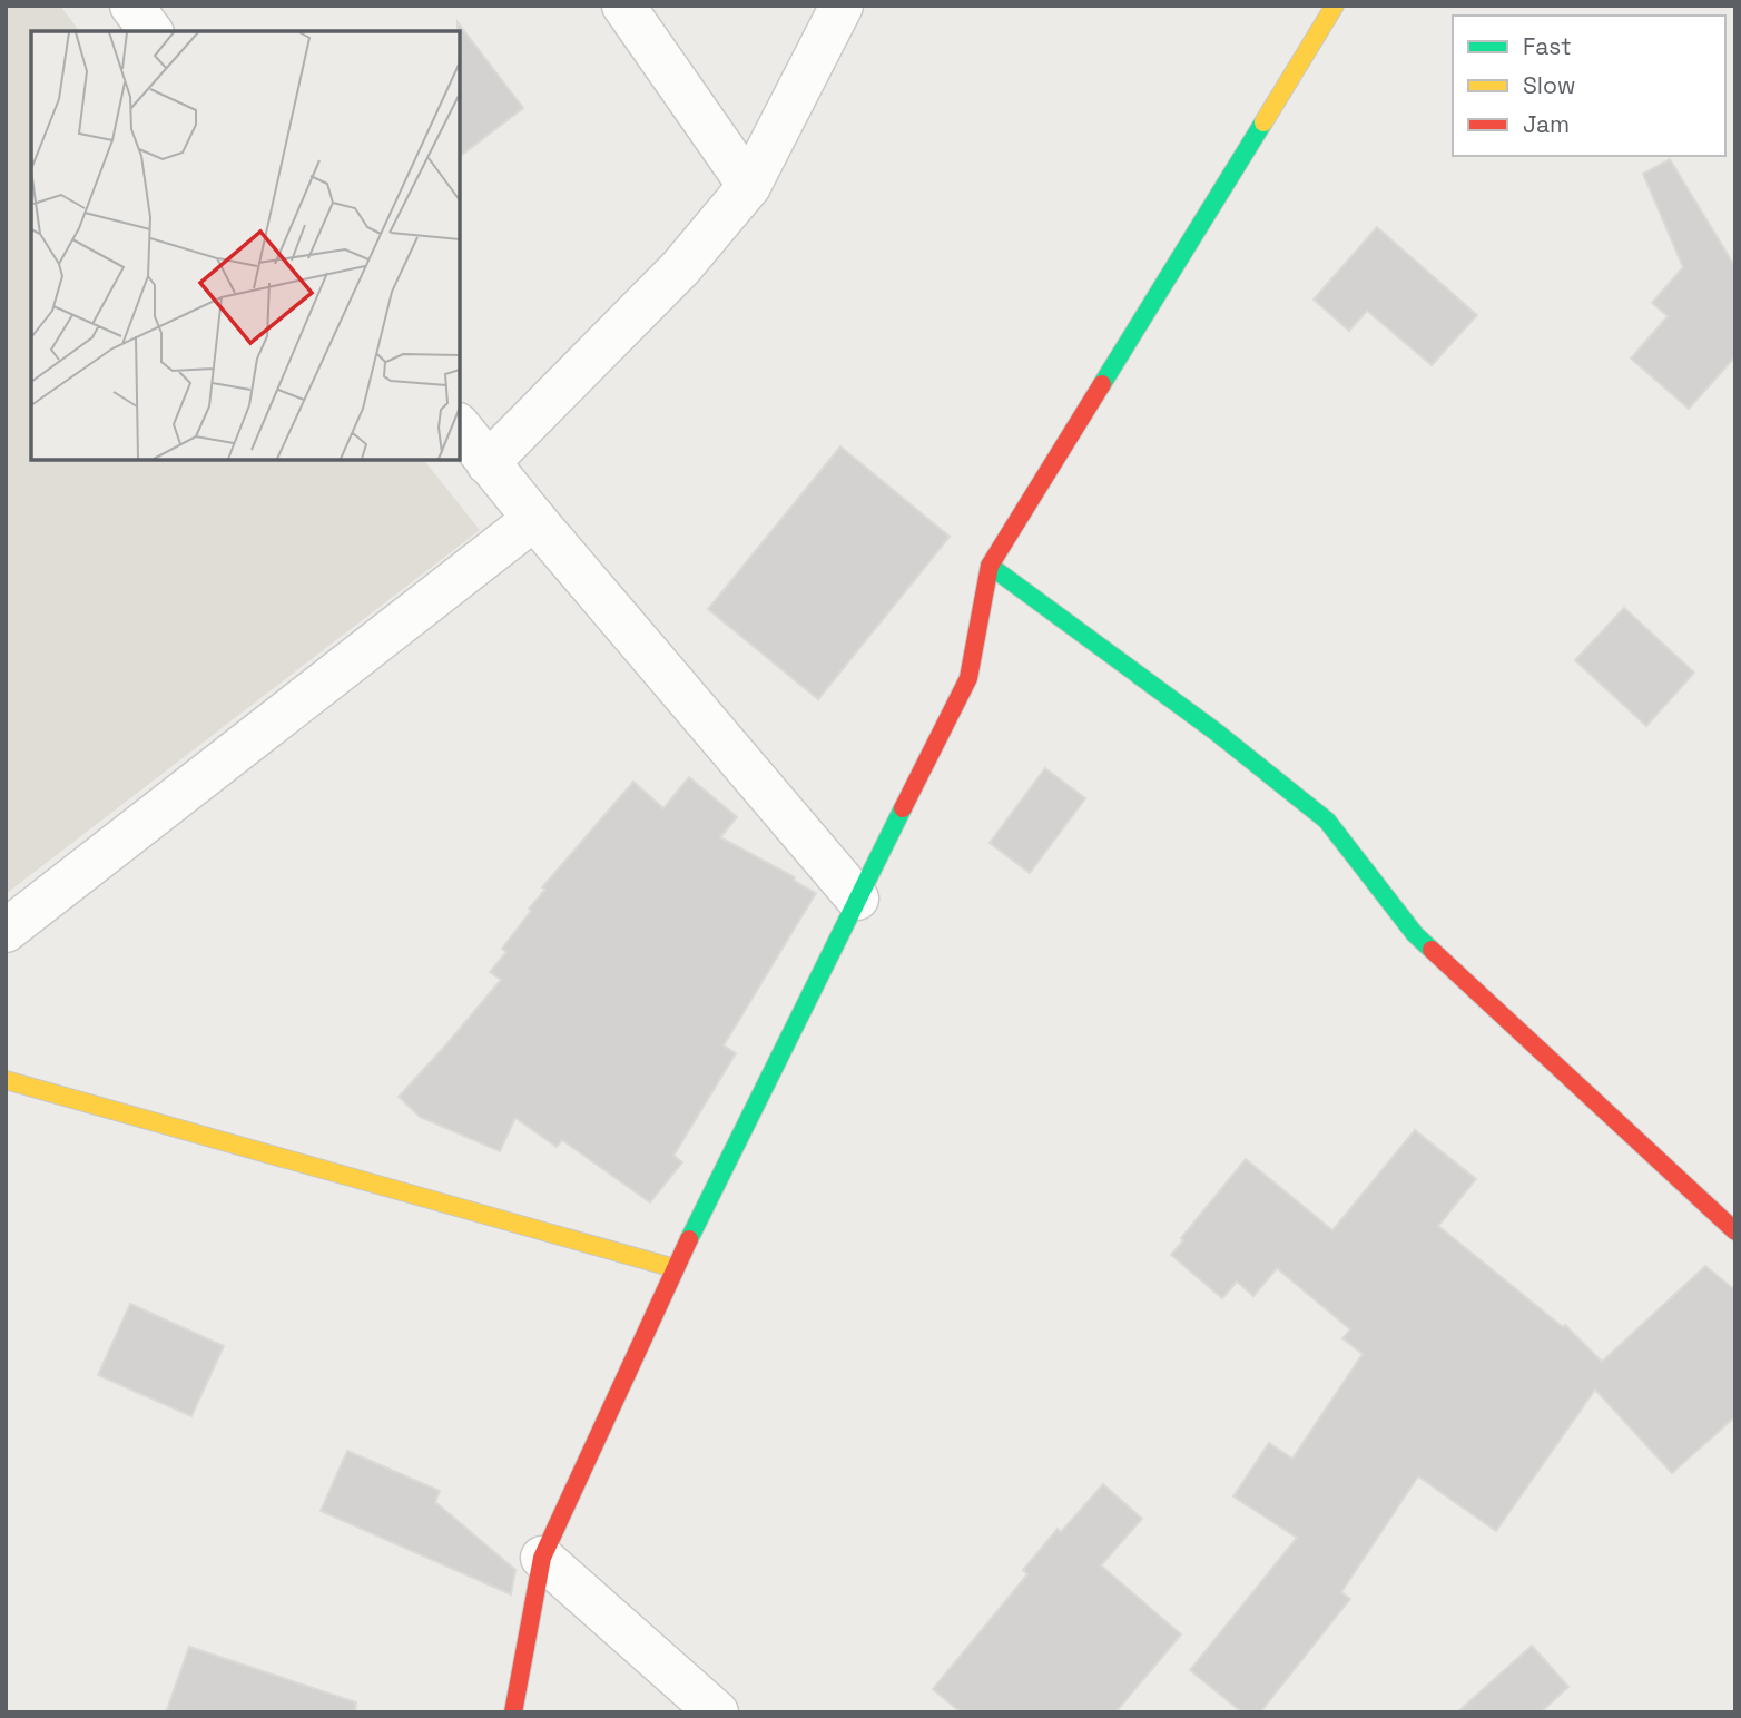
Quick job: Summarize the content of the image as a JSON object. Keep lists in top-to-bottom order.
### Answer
{
  "legend": ["Fast", "Slow", "Jam"]
}
